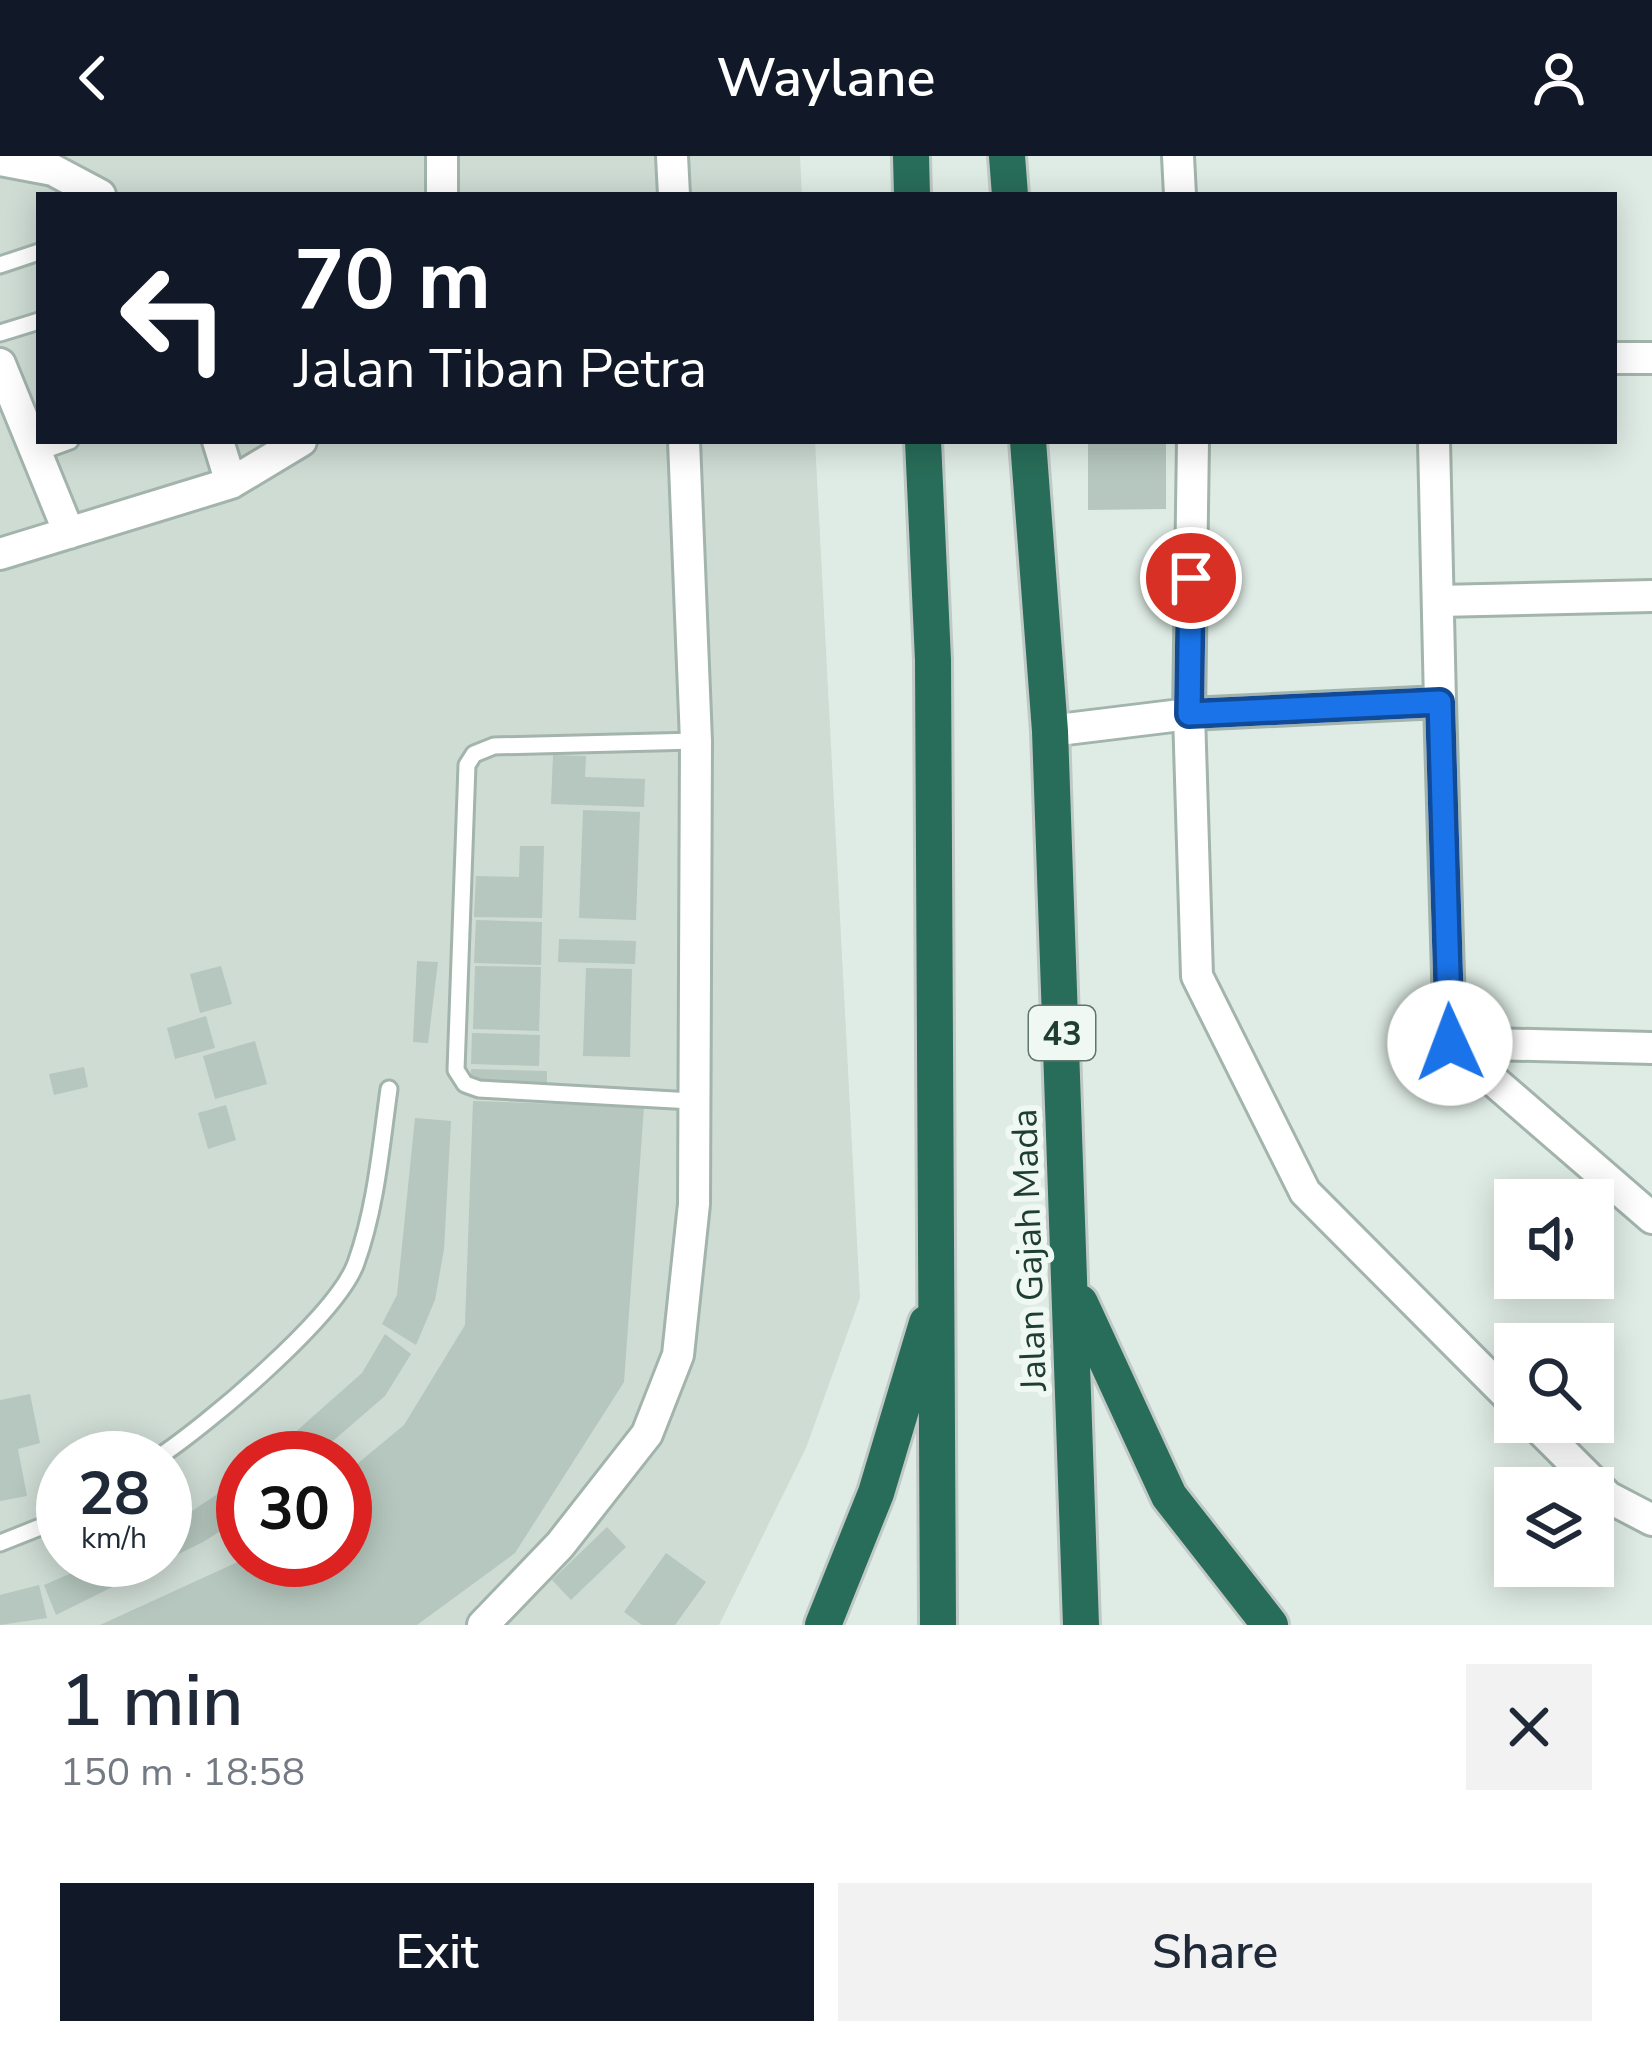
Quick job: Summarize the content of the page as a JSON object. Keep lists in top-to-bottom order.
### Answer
{
  "streets": {
    "highway": ["43", "Jalan Gajah Mada"]
  },
  "page": {
    "header": "Waylane",
    "turn": ["70 m", "Jalan Tiban Petra"],
    "speed": "28 km/h",
    "limit": "30",
    "heading": ["1 min", "150 m · 18:58"],
    "buttons": ["Exit", "Share"]
  }
}
